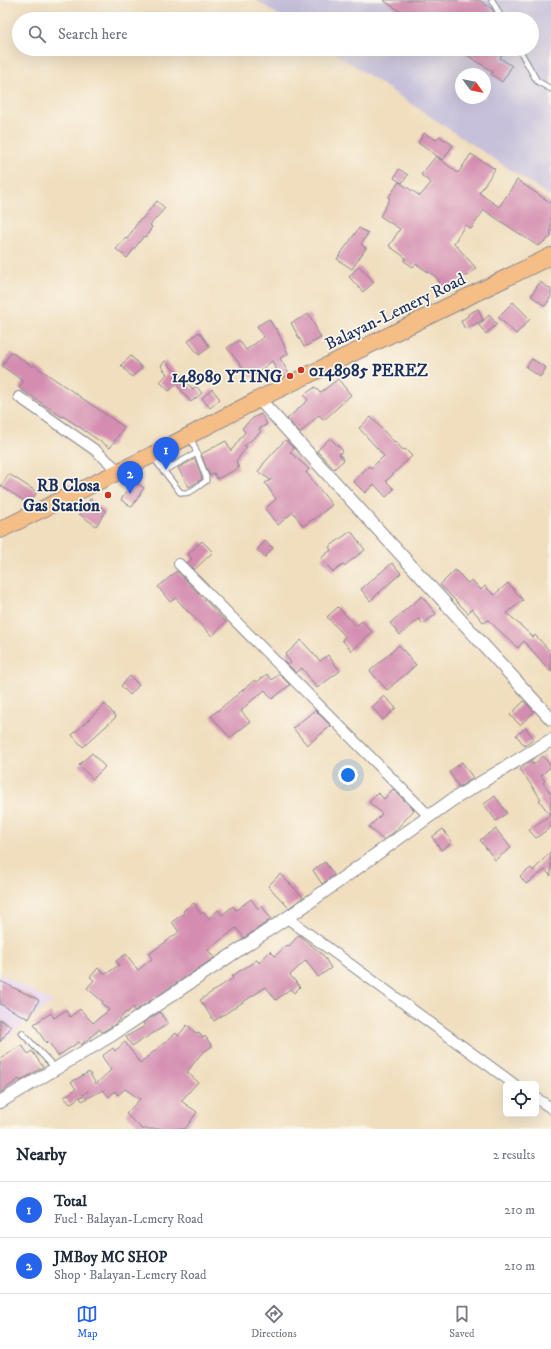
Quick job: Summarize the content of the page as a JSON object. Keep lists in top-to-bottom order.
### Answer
{
  "streets": {
    "main road": ["Balayan-Lemery Road"]
  },
  "places": ["0148985 PEREZ", "148989 YTING", "RB Closa Gas Station"],
  "north": "bottom right",
  "page": {
    "search": "Search here",
    "pins": ["1", "2"],
    "heading": ["Nearby", "2 results"],
    "list": [
      {
        "mark": "1",
        "name": "Total",
        "note": "Fuel · Balayan-Lemery Road",
        "value": "210 m"
      },
      {
        "mark": "2",
        "name": "JMBoy MC SHOP",
        "note": "Shop · Balayan-Lemery Road",
        "value": "210 m"
      }
    ],
    "nav": ["Map", "Directions", "Saved"]
  }
}
